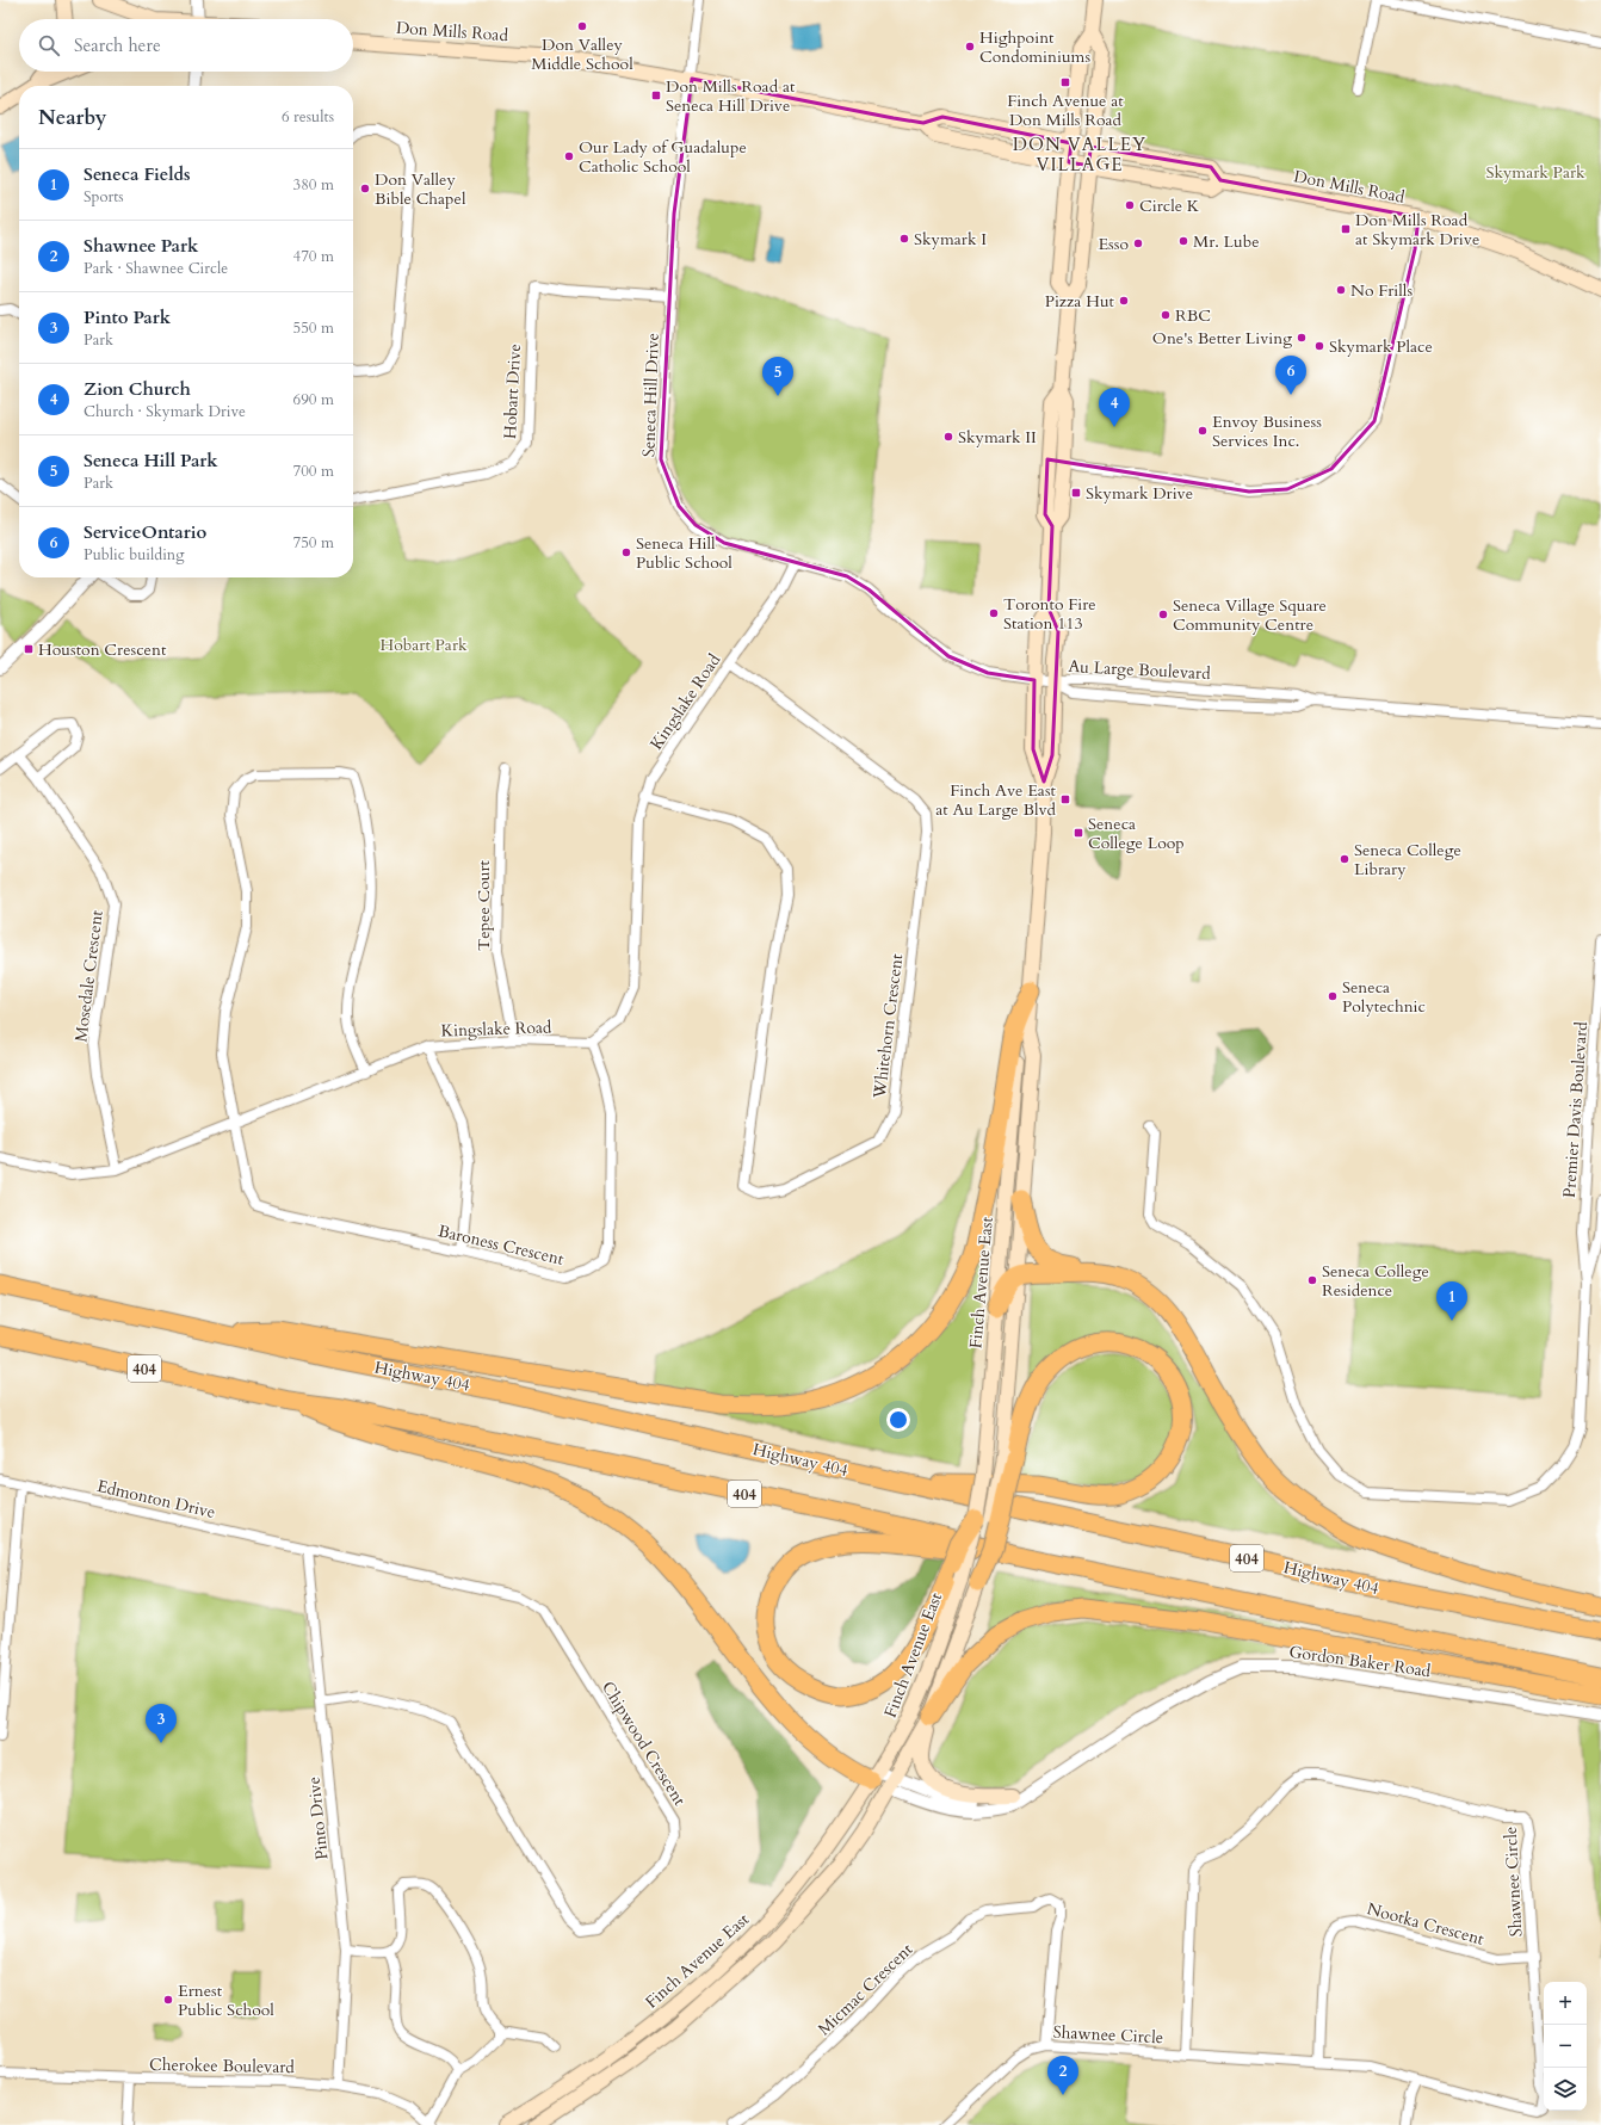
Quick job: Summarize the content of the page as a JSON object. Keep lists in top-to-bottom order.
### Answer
{
  "streets": {
    "highway": ["404", "Highway 404"],
    "main road": ["Don Mills Road", "Finch Avenue East"],
    "street": [
      "Hobart Drive",
      "Seneca Hill Drive",
      "Au Large Boulevard",
      "Kingslake Road",
      "Tepee Court",
      "Mosedale Crescent",
      "Whitehorn Crescent",
      "Premier Davis Boulevard",
      "Baroness Crescent",
      "Edmonton Drive",
      "Gordon Baker Road",
      "Chipwood Crescent",
      "Pinto Drive",
      "Shawnee Circle",
      "Nootka Crescent",
      "Micmac Crescent",
      "Cherokee Boulevard"
    ]
  },
  "crossings": [
    ["Don Mills Road", "Seneca Hill Drive"],
    ["Don Mills Road", "Finch Avenue East"],
    ["Hobart Drive", "Seneca Hill Drive"],
    ["Seneca Hill Drive", "Au Large Boulevard"],
    ["Seneca Hill Drive", "Kingslake Road"],
    ["Seneca Hill Drive", "Finch Avenue East"],
    ["Au Large Boulevard", "Finch Avenue East"],
    ["Kingslake Road", "Tepee Court"],
    ["Kingslake Road", "Mosedale Crescent"],
    ["Kingslake Road", "Whitehorn Crescent"],
    ["Kingslake Road", "Baroness Crescent"],
    ["Edmonton Drive", "Chipwood Crescent"],
    ["Edmonton Drive", "Pinto Drive"],
    ["Chipwood Crescent", "Pinto Drive"],
    ["Pinto Drive", "Cherokee Boulevard"],
    ["Shawnee Circle", "Nootka Crescent"],
    ["Shawnee Circle", "Micmac Crescent"]
  ],
  "districts": ["DON VALLEY VILLAGE"],
  "parks": ["Skymark Park", "Hobart Park"],
  "places": {
    "other": [
      "Don Valley Middle School",
      "Highpoint Condominiums",
      "Our Lady of Guadalupe Catholic School",
      "Don Valley Bible Chapel",
      "Circle K",
      "Skymark I",
      "Mr. Lube",
      "Esso",
      "No Frills",
      "Pizza Hut",
      "RBC",
      "One's Better Living",
      "Skymark Place",
      "Envoy Business Services Inc.",
      "Skymark II",
      "Seneca Hill Public School",
      "Toronto Fire Station 113",
      "Seneca Village Square Community Centre",
      "Seneca College Library",
      "Seneca Polytechnic",
      "Seneca College Residence",
      "Ernest Public School"
    ],
    "transit": [
      "Finch Avenue at Don Mills Road",
      "Don Mills Road at Seneca Hill Drive",
      "Don Mills Road at Skymark Drive",
      "Skymark Drive",
      "Houston Crescent",
      "Finch Ave East at Au Large Blvd",
      "Seneca College Loop"
    ]
  },
  "page": {
    "search": "Search here",
    "heading": ["Nearby", "6 results"],
    "list": [
      {
        "mark": "1",
        "name": "Seneca Fields",
        "note": "Sports",
        "value": "380 m"
      },
      {
        "mark": "2",
        "name": "Shawnee Park",
        "note": "Park · Shawnee Circle",
        "value": "470 m"
      },
      {
        "mark": "3",
        "name": "Pinto Park",
        "note": "Park",
        "value": "550 m"
      },
      {
        "mark": "4",
        "name": "Zion Church",
        "note": "Church · Skymark Drive",
        "value": "690 m"
      },
      {
        "mark": "5",
        "name": "Seneca Hill Park",
        "note": "Park",
        "value": "700 m"
      },
      {
        "mark": "6",
        "name": "ServiceOntario",
        "note": "Public building",
        "value": "750 m"
      }
    ],
    "pins": [
      "6",
      "5",
      "4",
      "1",
      "3",
      "2"
    ],
    "map_buttons": ["+", "−"]
  }
}
